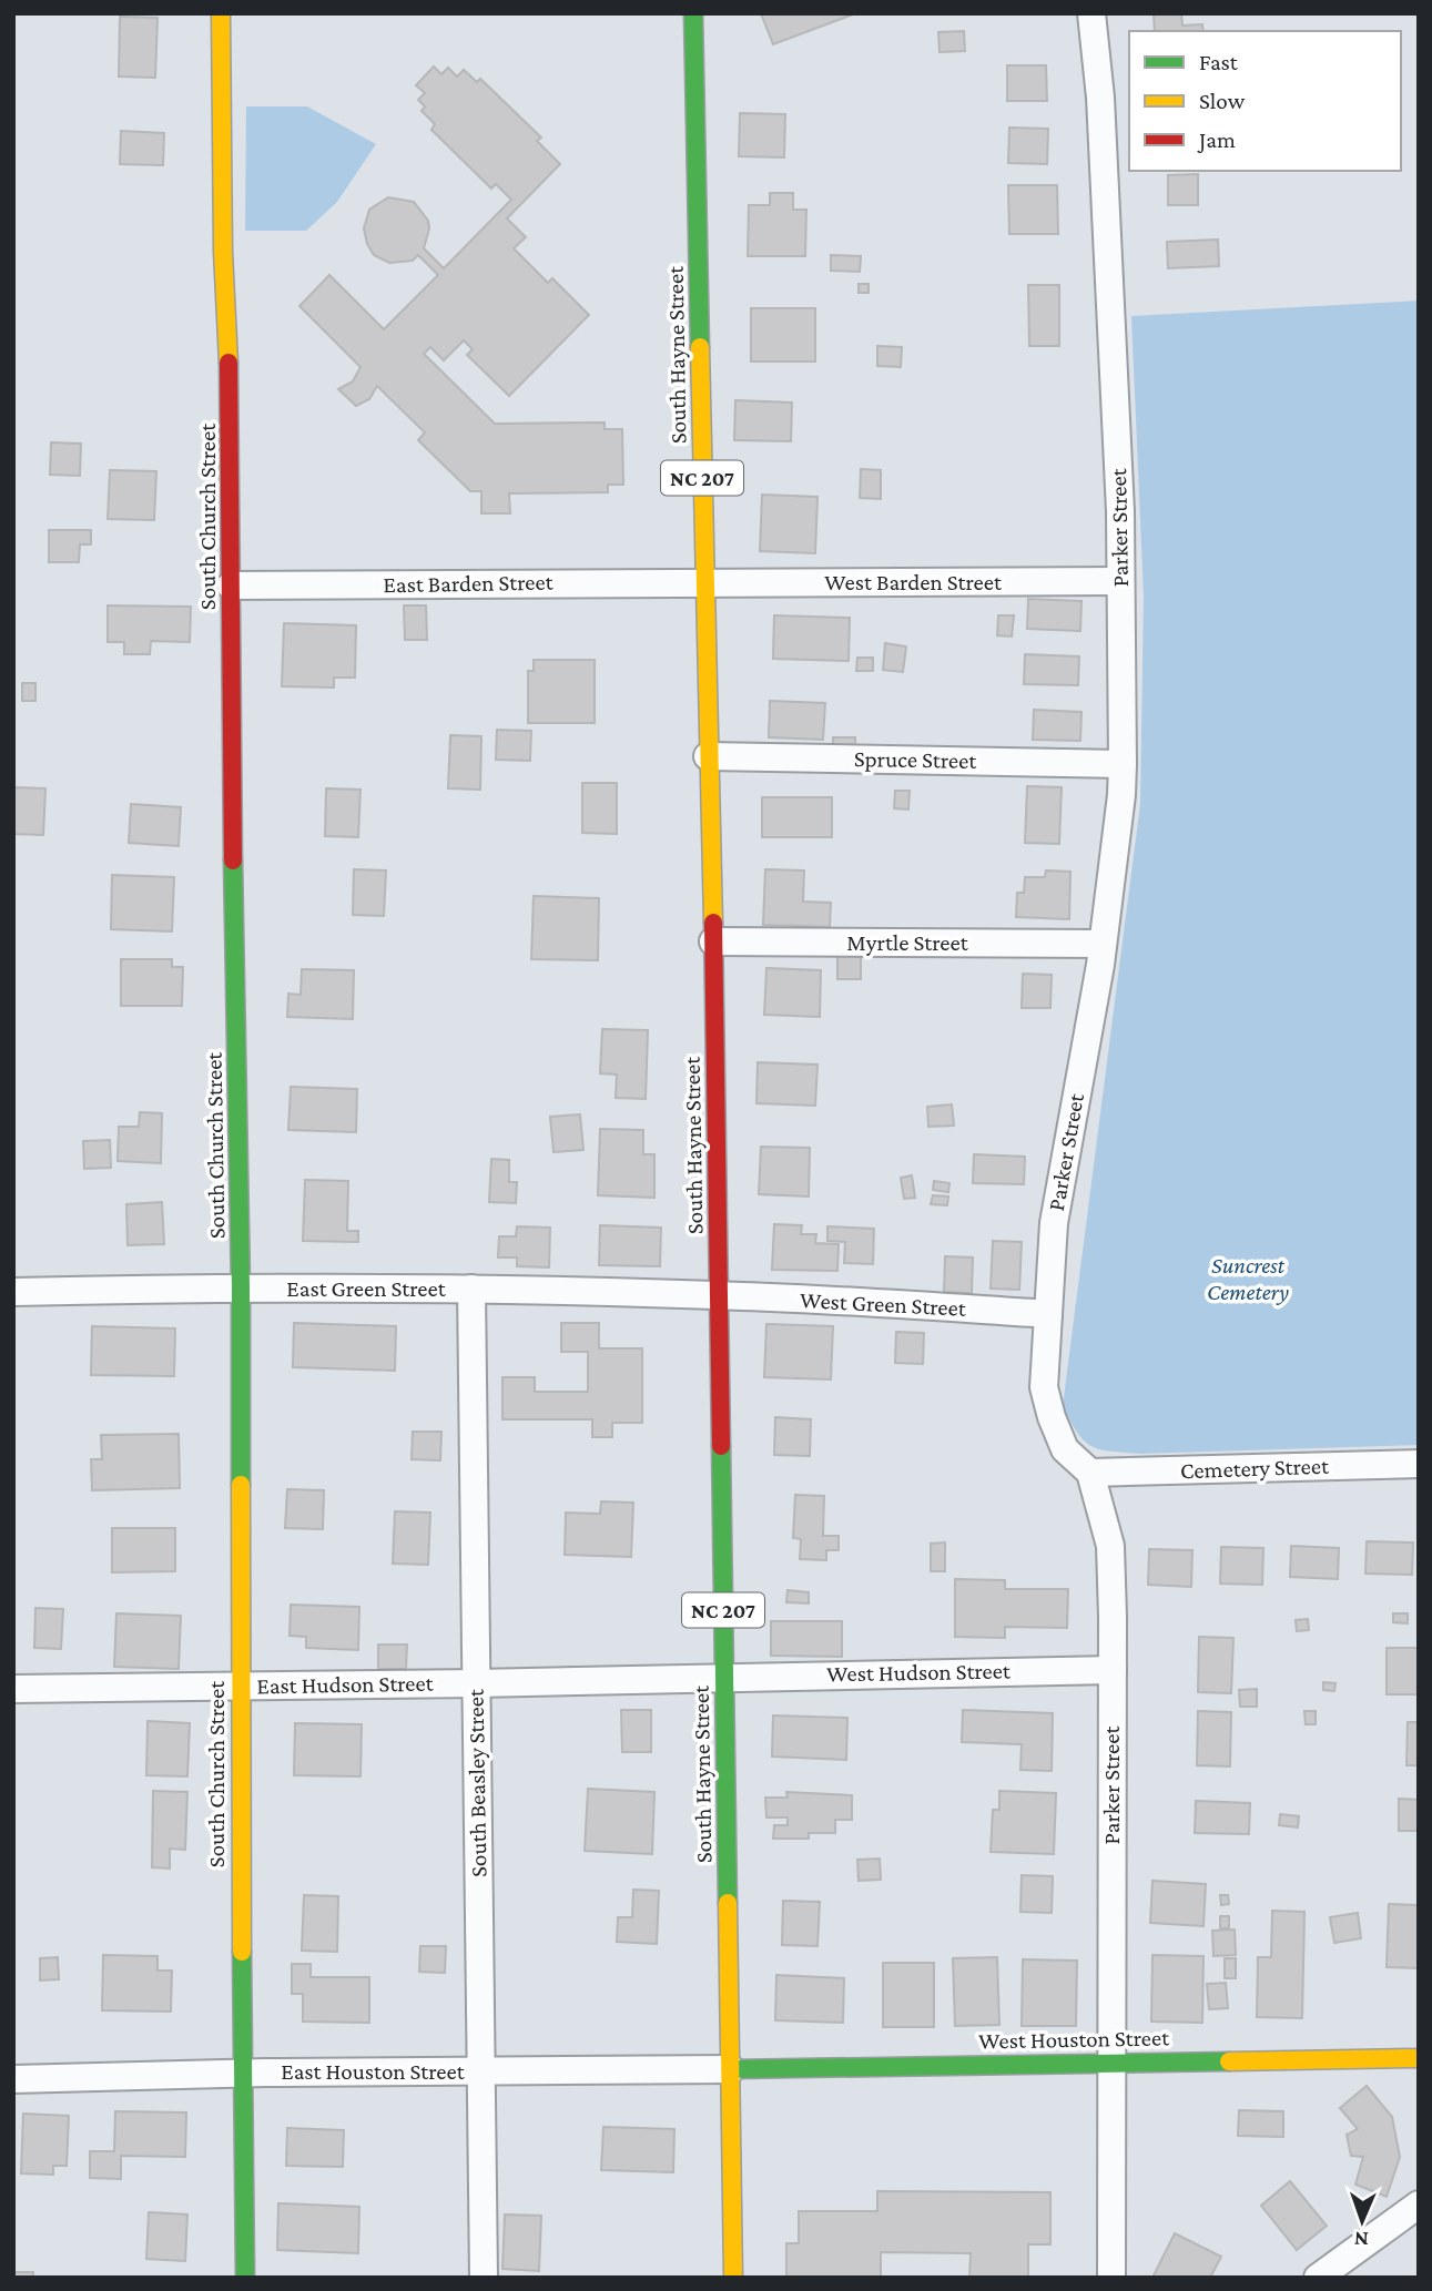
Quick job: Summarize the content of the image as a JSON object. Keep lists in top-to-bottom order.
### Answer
{
  "streets": {
    "street": [
      "South Hayne Street",
      "NC 207",
      "South Church Street",
      "Parker Street",
      "West Barden Street",
      "East Barden Street",
      "Spruce Street",
      "Myrtle Street",
      "East Green Street",
      "West Green Street",
      "Cemetery Street",
      "West Hudson Street",
      "East Hudson Street",
      "South Beasley Street",
      "West Houston Street",
      "East Houston Street"
    ]
  },
  "crossings": [
    ["South Hayne Street", "West Barden Street"],
    ["South Hayne Street", "East Barden Street"],
    ["South Hayne Street", "Spruce Street"],
    ["South Hayne Street", "Myrtle Street"],
    ["South Hayne Street", "East Green Street"],
    ["South Hayne Street", "West Green Street"],
    ["South Hayne Street", "West Hudson Street"],
    ["South Hayne Street", "East Hudson Street"],
    ["South Hayne Street", "West Houston Street"],
    ["South Hayne Street", "East Houston Street"],
    ["South Church Street", "East Barden Street"],
    ["South Church Street", "East Green Street"],
    ["South Church Street", "East Hudson Street"],
    ["South Church Street", "East Houston Street"],
    ["Parker Street", "West Barden Street"],
    ["Parker Street", "Spruce Street"],
    ["Parker Street", "Myrtle Street"],
    ["Parker Street", "West Green Street"],
    ["Parker Street", "Cemetery Street"],
    ["Parker Street", "West Hudson Street"],
    ["Parker Street", "West Houston Street"],
    ["West Barden Street", "East Barden Street"],
    ["East Green Street", "West Green Street"],
    ["East Green Street", "South Beasley Street"],
    ["West Hudson Street", "East Hudson Street"],
    ["East Hudson Street", "South Beasley Street"],
    ["South Beasley Street", "East Houston Street"],
    ["West Houston Street", "East Houston Street"]
  ],
  "parks": ["Suncrest Cemetery"],
  "legend": ["Fast", "Slow", "Jam"],
  "north": "bottom"
}
